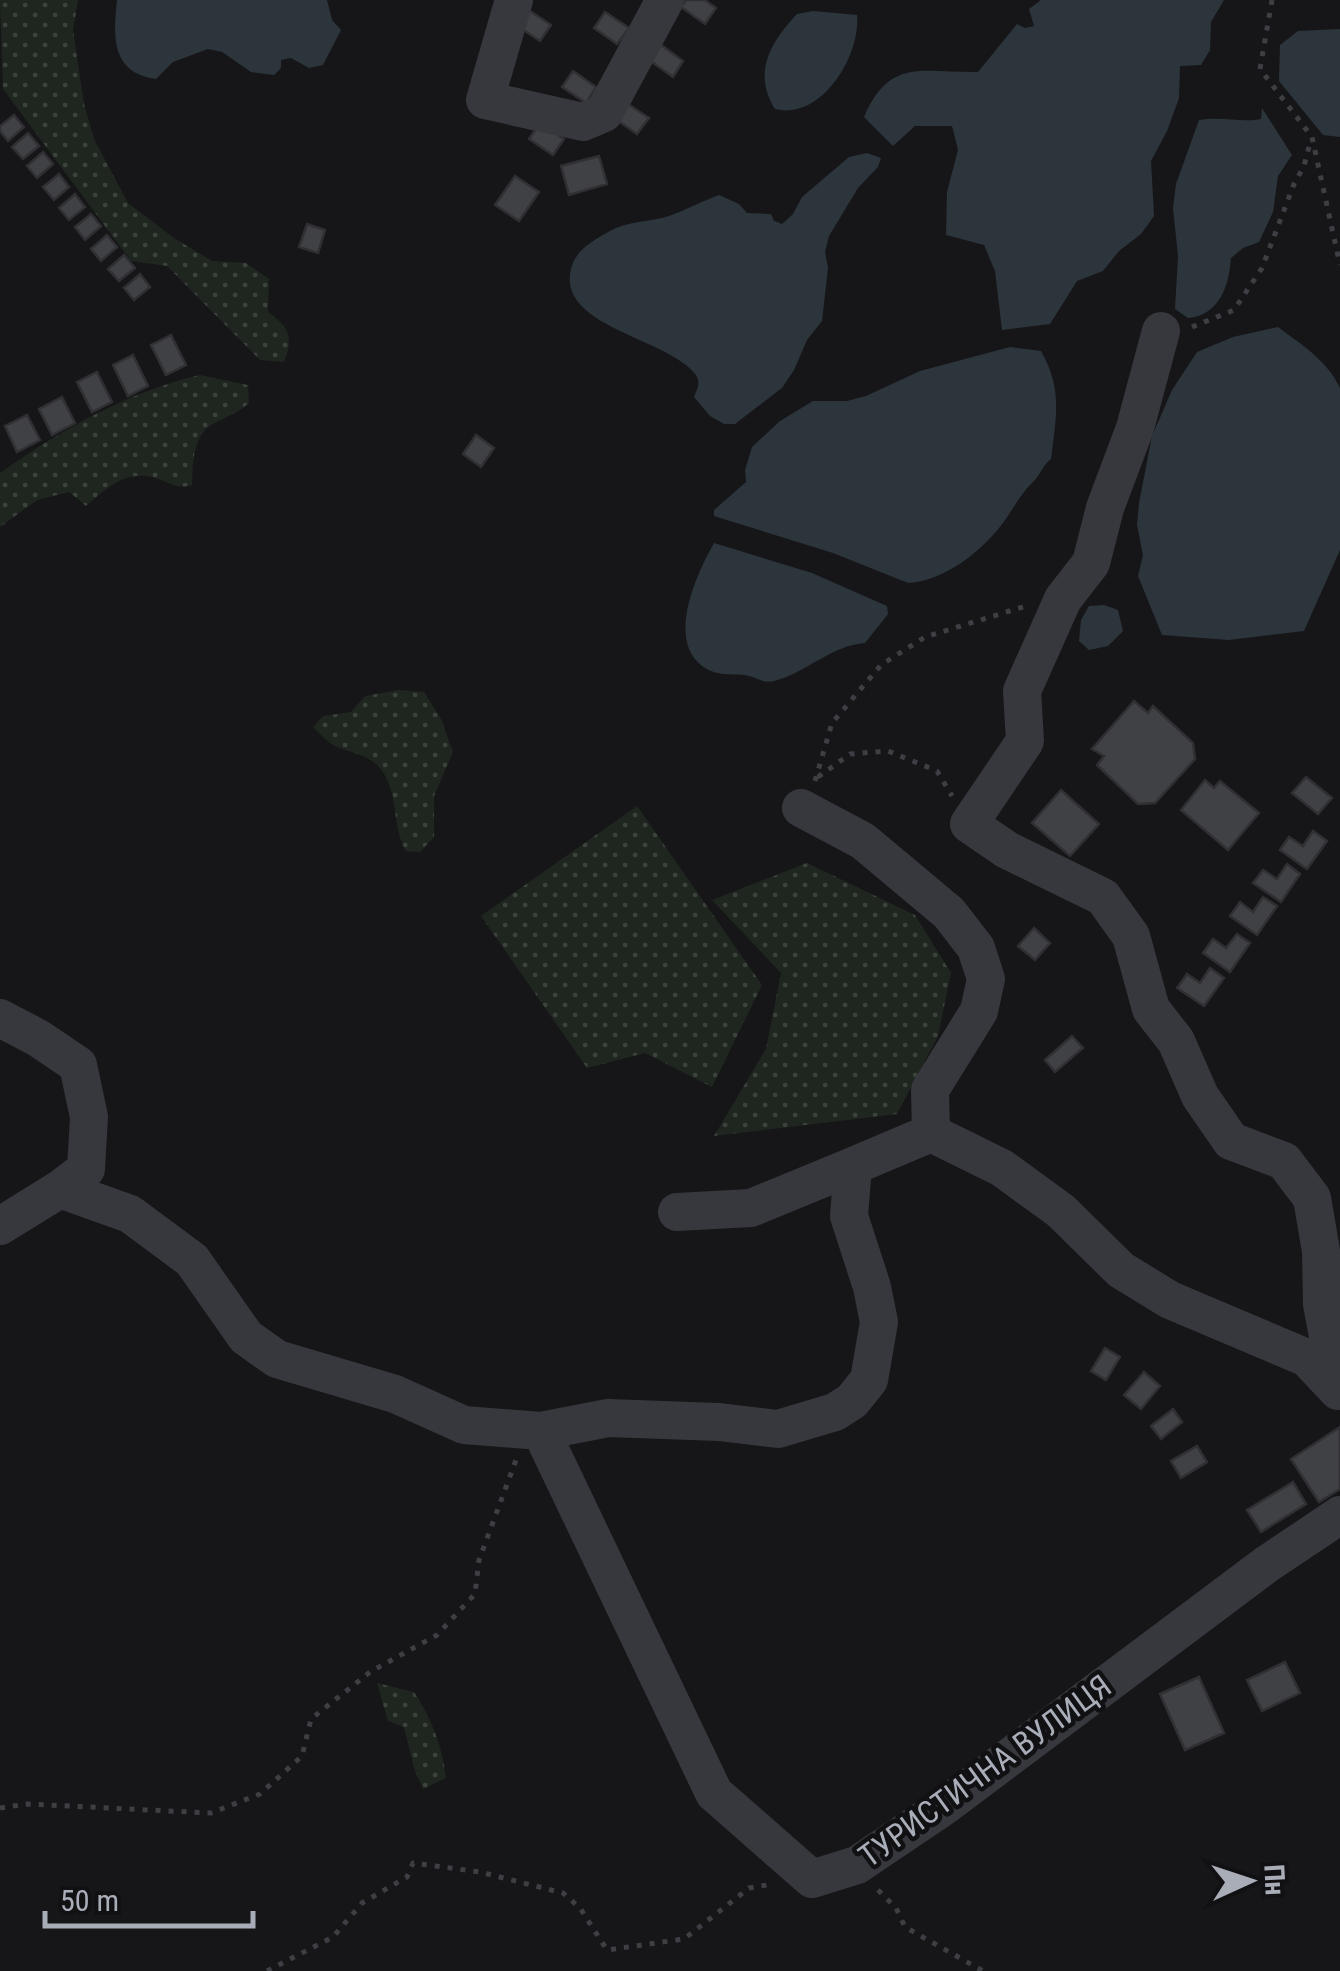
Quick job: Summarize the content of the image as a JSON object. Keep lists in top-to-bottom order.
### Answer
{
  "streets": {
    "street": ["ТУРИСТИЧНА ВУЛИЦЯ"]
  },
  "scale_bar": "50 m",
  "north": "right"
}
